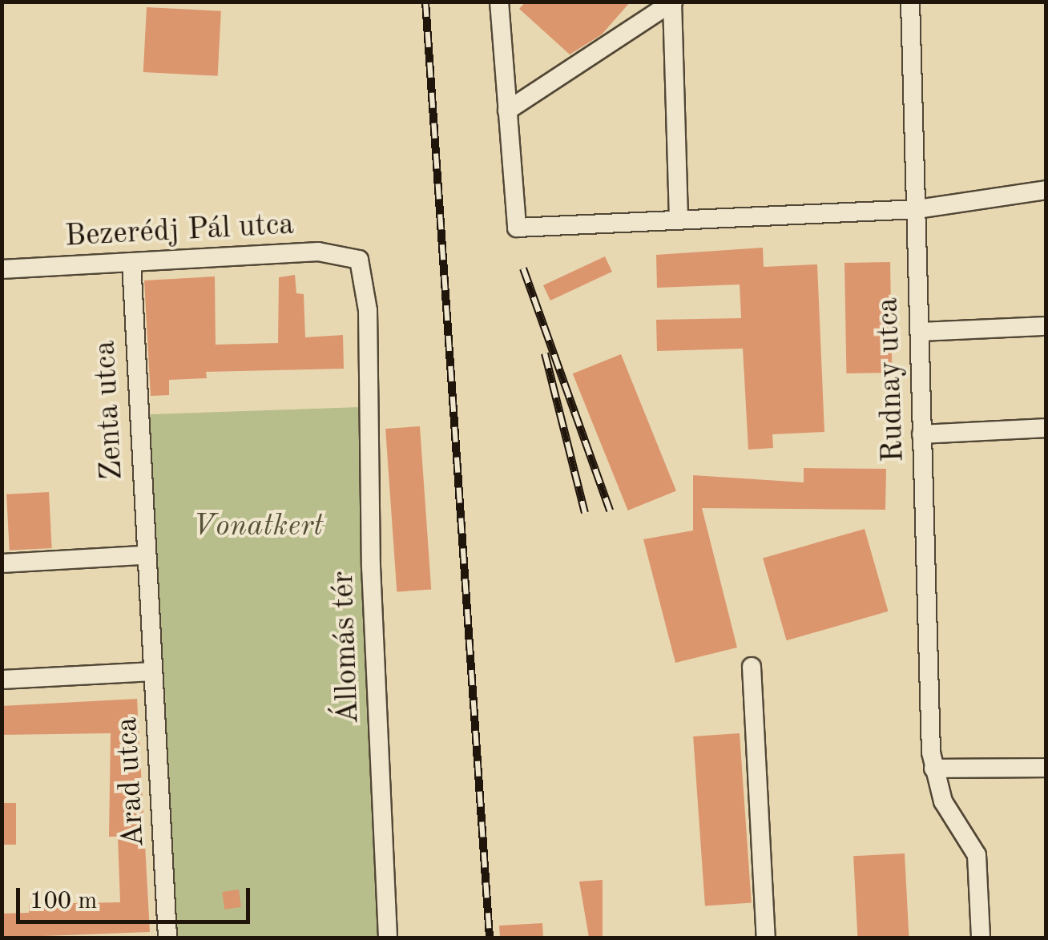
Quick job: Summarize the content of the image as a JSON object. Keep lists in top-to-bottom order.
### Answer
{
  "streets": {
    "street": [
      "Bezerédj Pál utca",
      "Rudnay utca",
      "Zenta utca",
      "Állomás tér",
      "Arad utca"
    ]
  },
  "crossings": [
    ["Bezerédj Pál utca", "Zenta utca"],
    ["Bezerédj Pál utca", "Állomás tér"],
    ["Zenta utca", "Arad utca"]
  ],
  "parks": ["Vonatkert"],
  "scale_bar": "100 m"
}
